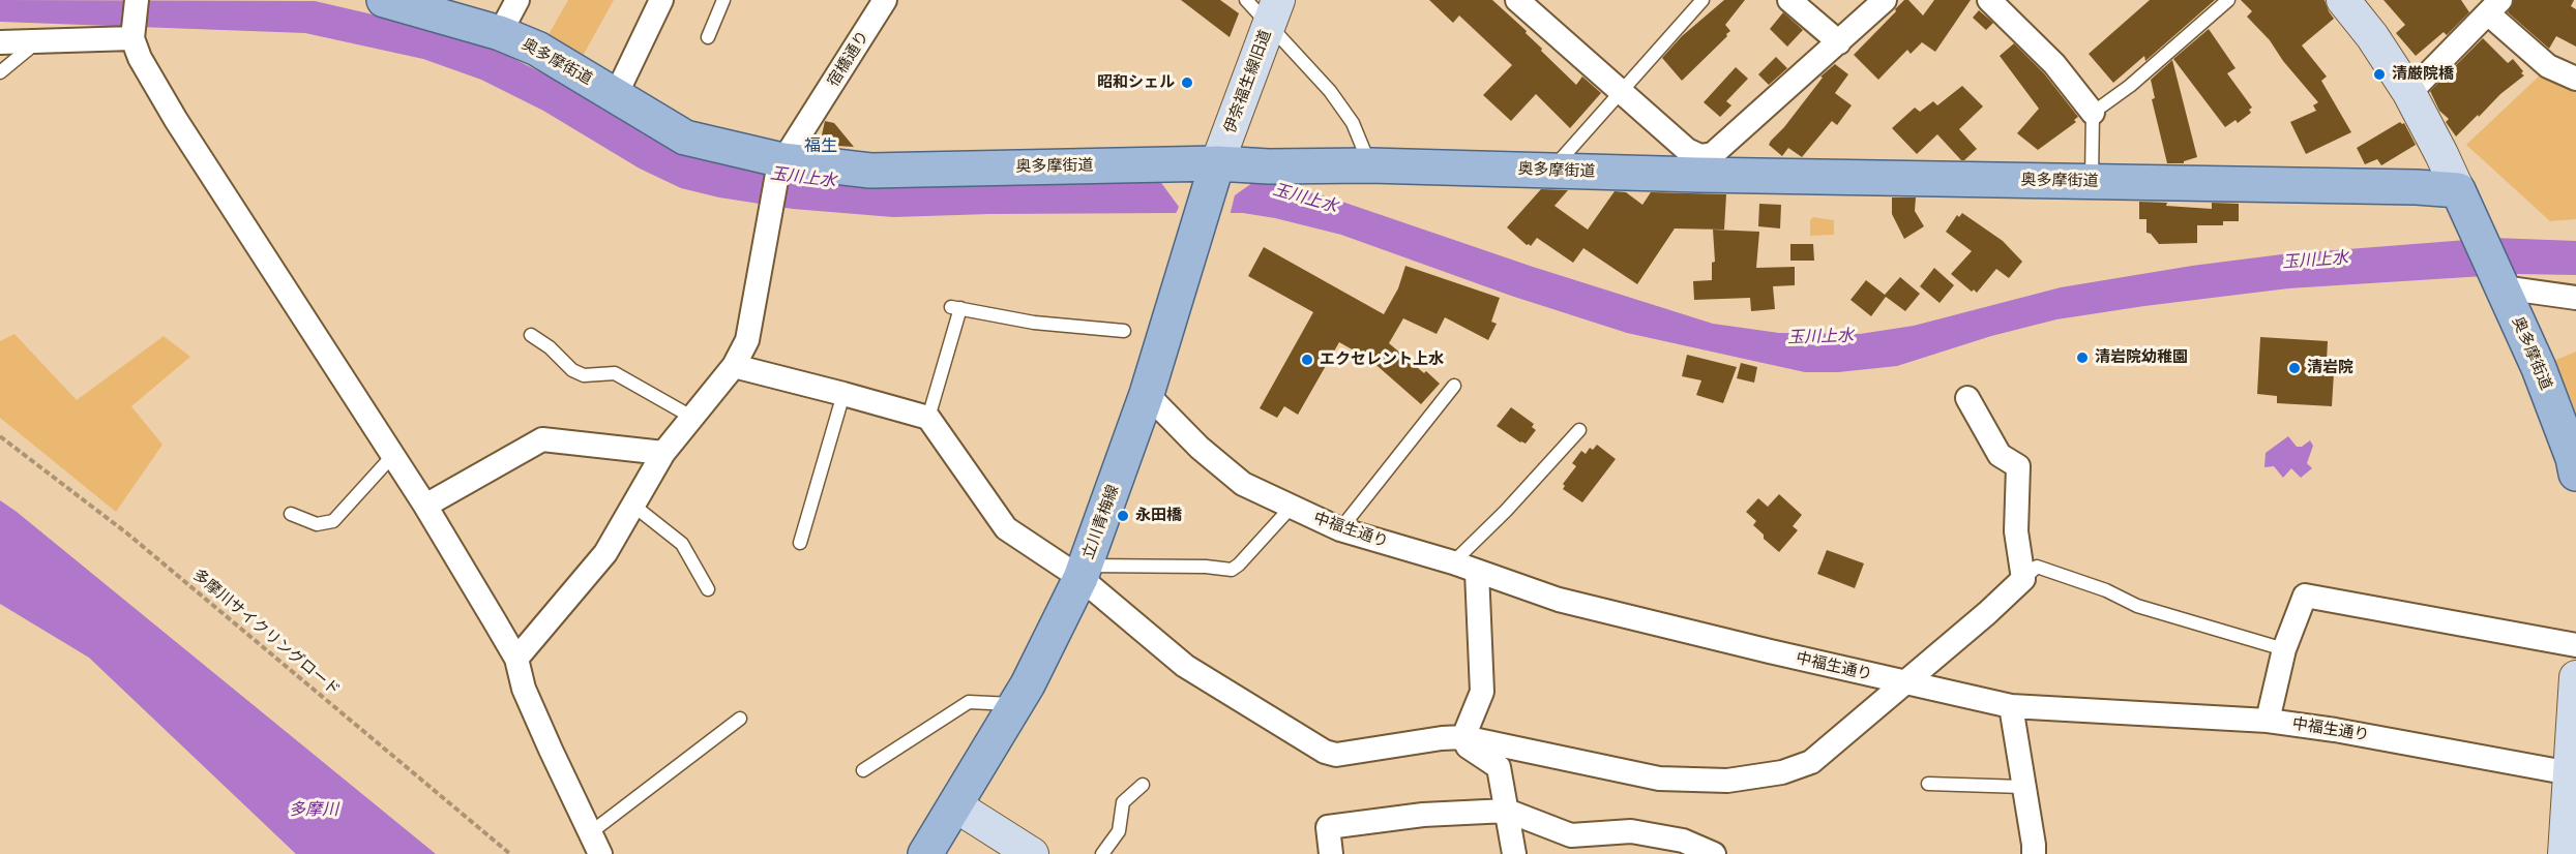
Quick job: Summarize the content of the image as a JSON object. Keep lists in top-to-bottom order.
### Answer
{
  "streets": {
    "main road": ["奥多摩街道", "伊奈福生線旧道", "立川青梅線"],
    "street": ["宿橋通り", "中福生通り"],
    "path": ["多摩川サイクリングロード"]
  },
  "crossings": [
    ["宿橋通り", "奥多摩街道"],
    ["奥多摩街道", "伊奈福生線旧道"],
    ["奥多摩街道", "立川青梅線"],
    ["伊奈福生線旧道", "立川青梅線"],
    ["立川青梅線", "中福生通り"]
  ],
  "districts": ["福生"],
  "water": ["玉川上水", "多摩川"],
  "places": [
    "清厳院橋",
    "昭和シェル",
    "清岩院幼稚園",
    "エクセレント上水",
    "清岩院",
    "永田橋"
  ]
}
